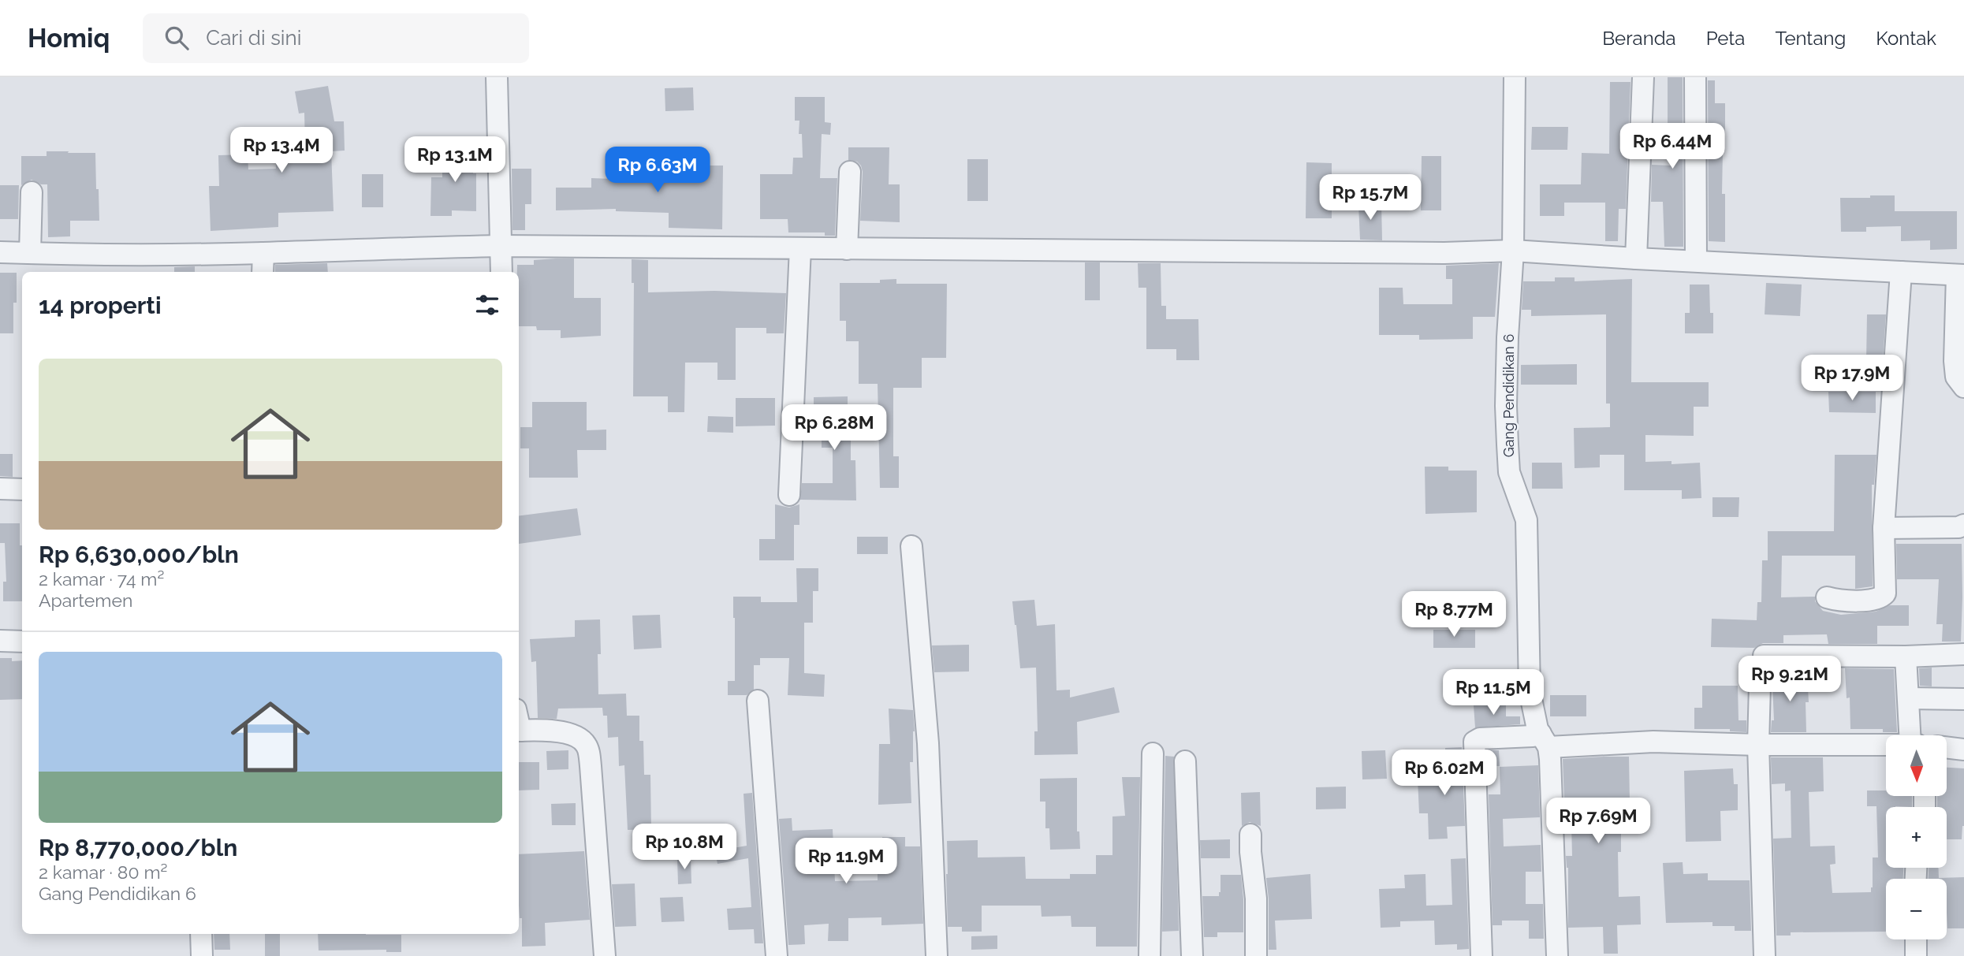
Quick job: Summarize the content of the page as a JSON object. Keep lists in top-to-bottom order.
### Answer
{
  "streets": {
    "street": ["Gang Pendidikan 6"]
  },
  "north": "bottom",
  "page": {
    "header": "Homiq",
    "search": "Cari di sini",
    "nav": [
      "Beranda",
      "Peta",
      "Tentang",
      "Kontak"
    ],
    "price": [
      "Rp 6.44M",
      "Rp 13.4M",
      "Rp 13.1M",
      "Rp 6.63M",
      "Rp 15.7M",
      "Rp 17.9M",
      "Rp 6.28M",
      "Rp 8.77M",
      "Rp 9.21M",
      "Rp 11.5M",
      "Rp 6.02M",
      "Rp 7.69M",
      "Rp 10.8M",
      "Rp 11.9M"
    ],
    "heading": "14 properti",
    "list": [
      {
        "name": "Rp 6,630,000/bln",
        "note": "2 kamar · 74 m² · Apartemen"
      },
      {
        "name": "Rp 8,770,000/bln",
        "note": "2 kamar · 80 m² · Gang Pendidikan 6"
      }
    ],
    "map_buttons": ["+", "−"]
  }
}
